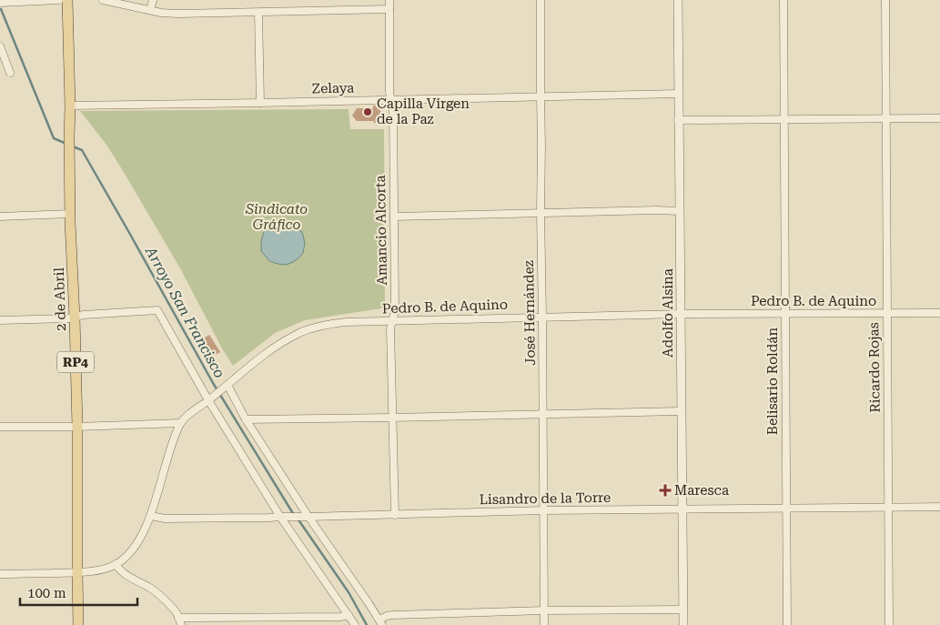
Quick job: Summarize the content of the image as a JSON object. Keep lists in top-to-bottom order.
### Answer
{
  "streets": {
    "main road": ["2 de Abril", "RP4"],
    "street": [
      "Zelaya",
      "Amancio Alcorta",
      "Pedro B. de Aquino",
      "José Hernández",
      "Adolfo Alsina",
      "Ricardo Rojas",
      "Belisario Roldán",
      "Lisandro de la Torre"
    ]
  },
  "crossings": [
    ["Zelaya", "Amancio Alcorta"],
    ["Zelaya", "2 de Abril"],
    ["Zelaya", "José Hernández"],
    ["Zelaya", "Adolfo Alsina"],
    ["Amancio Alcorta", "Pedro B. de Aquino"],
    ["Amancio Alcorta", "Lisandro de la Torre"],
    ["Pedro B. de Aquino", "José Hernández"],
    ["Pedro B. de Aquino", "Adolfo Alsina"],
    ["Pedro B. de Aquino", "Ricardo Rojas"],
    ["Pedro B. de Aquino", "Belisario Roldán"],
    ["José Hernández", "Lisandro de la Torre"],
    ["Adolfo Alsina", "Lisandro de la Torre"],
    ["Ricardo Rojas", "Lisandro de la Torre"],
    ["Belisario Roldán", "Lisandro de la Torre"]
  ],
  "water": ["Arroyo San Francisco"],
  "parks": ["Sindicato Gráfico"],
  "places": {
    "other": ["Capilla Virgen de la Paz"],
    "health": ["Maresca"]
  },
  "scale_bar": "100 m"
}
